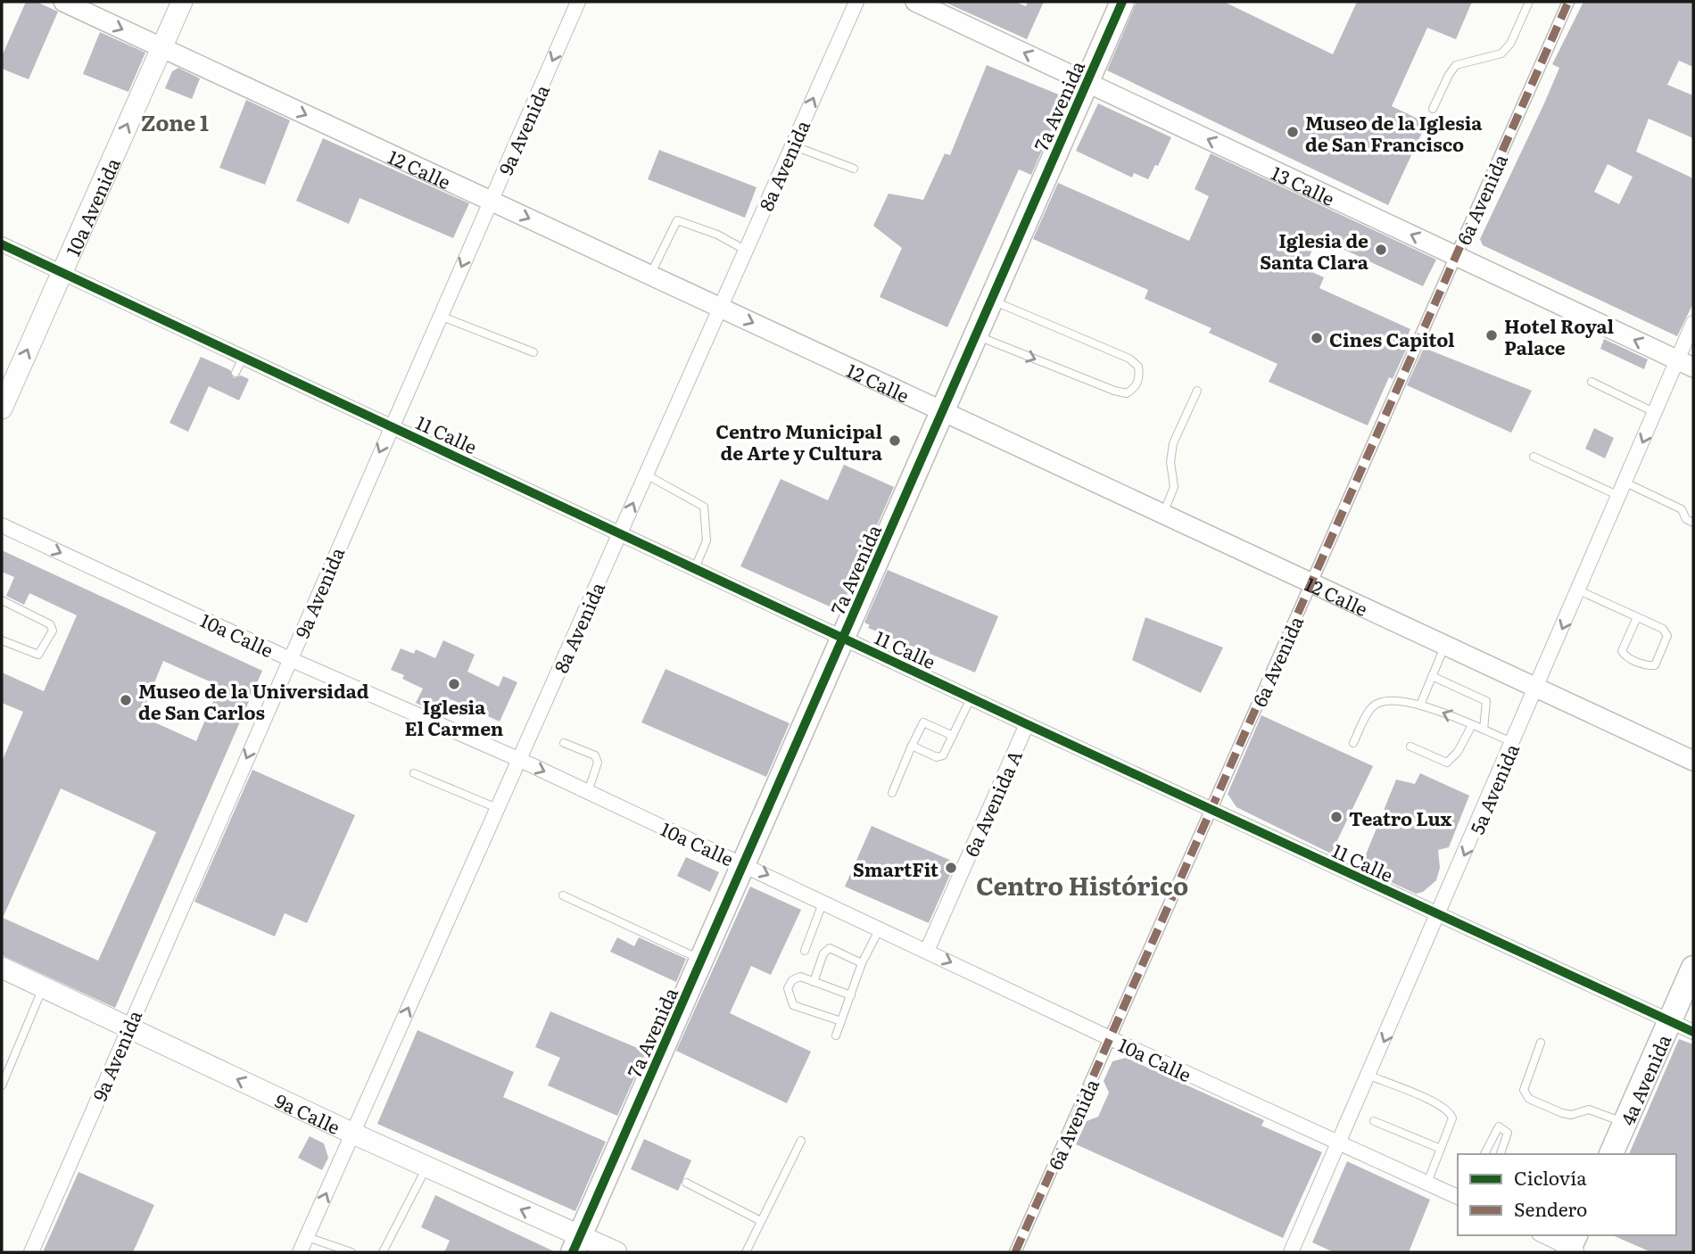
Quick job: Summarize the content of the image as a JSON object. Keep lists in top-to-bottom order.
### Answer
{
  "streets": {
    "main road": [
      "7a Avenida",
      "10a Avenida",
      "4a Avenida",
      "9a Calle"
    ],
    "street": [
      "9a Avenida",
      "8a Avenida",
      "12 Calle",
      "13 Calle",
      "6a Avenida",
      "11 Calle",
      "10a Calle",
      "5a Avenida",
      "6a Avenida A"
    ]
  },
  "crossings": [
    ["7a Avenida", "12 Calle"],
    ["7a Avenida", "13 Calle"],
    ["7a Avenida", "11 Calle"],
    ["7a Avenida", "10a Calle"],
    ["7a Avenida", "9a Calle"],
    ["9a Avenida", "12 Calle"],
    ["9a Avenida", "11 Calle"],
    ["9a Avenida", "10a Calle"],
    ["9a Avenida", "9a Calle"],
    ["8a Avenida", "12 Calle"],
    ["8a Avenida", "11 Calle"],
    ["8a Avenida", "10a Calle"],
    ["8a Avenida", "9a Calle"],
    ["12 Calle", "6a Avenida"],
    ["12 Calle", "10a Avenida"],
    ["12 Calle", "5a Avenida"],
    ["13 Calle", "6a Avenida"],
    ["13 Calle", "5a Avenida"],
    ["6a Avenida", "11 Calle"],
    ["6a Avenida", "10a Calle"],
    ["10a Avenida", "11 Calle"],
    ["11 Calle", "5a Avenida"],
    ["11 Calle", "6a Avenida A"],
    ["11 Calle", "4a Avenida"],
    ["10a Calle", "5a Avenida"],
    ["10a Calle", "6a Avenida A"]
  ],
  "one_way": [
    "9a Avenida",
    "8a Avenida",
    "12 Calle",
    "13 Calle",
    "10a Avenida",
    "10a Calle",
    "5a Avenida",
    "9a Calle"
  ],
  "districts": ["Zone 1", "Centro Histórico"],
  "places": [
    "Museo de la Iglesia de San Francisco",
    "Iglesia de Santa Clara",
    "Hotel Royal Palace",
    "Cines Capitol",
    "Centro Municipal de Arte y Cultura",
    "Iglesia El Carmen",
    "Museo de la Universidad de San Carlos",
    "Teatro Lux",
    "SmartFit"
  ],
  "legend": ["Ciclovía", "Sendero"]
}
